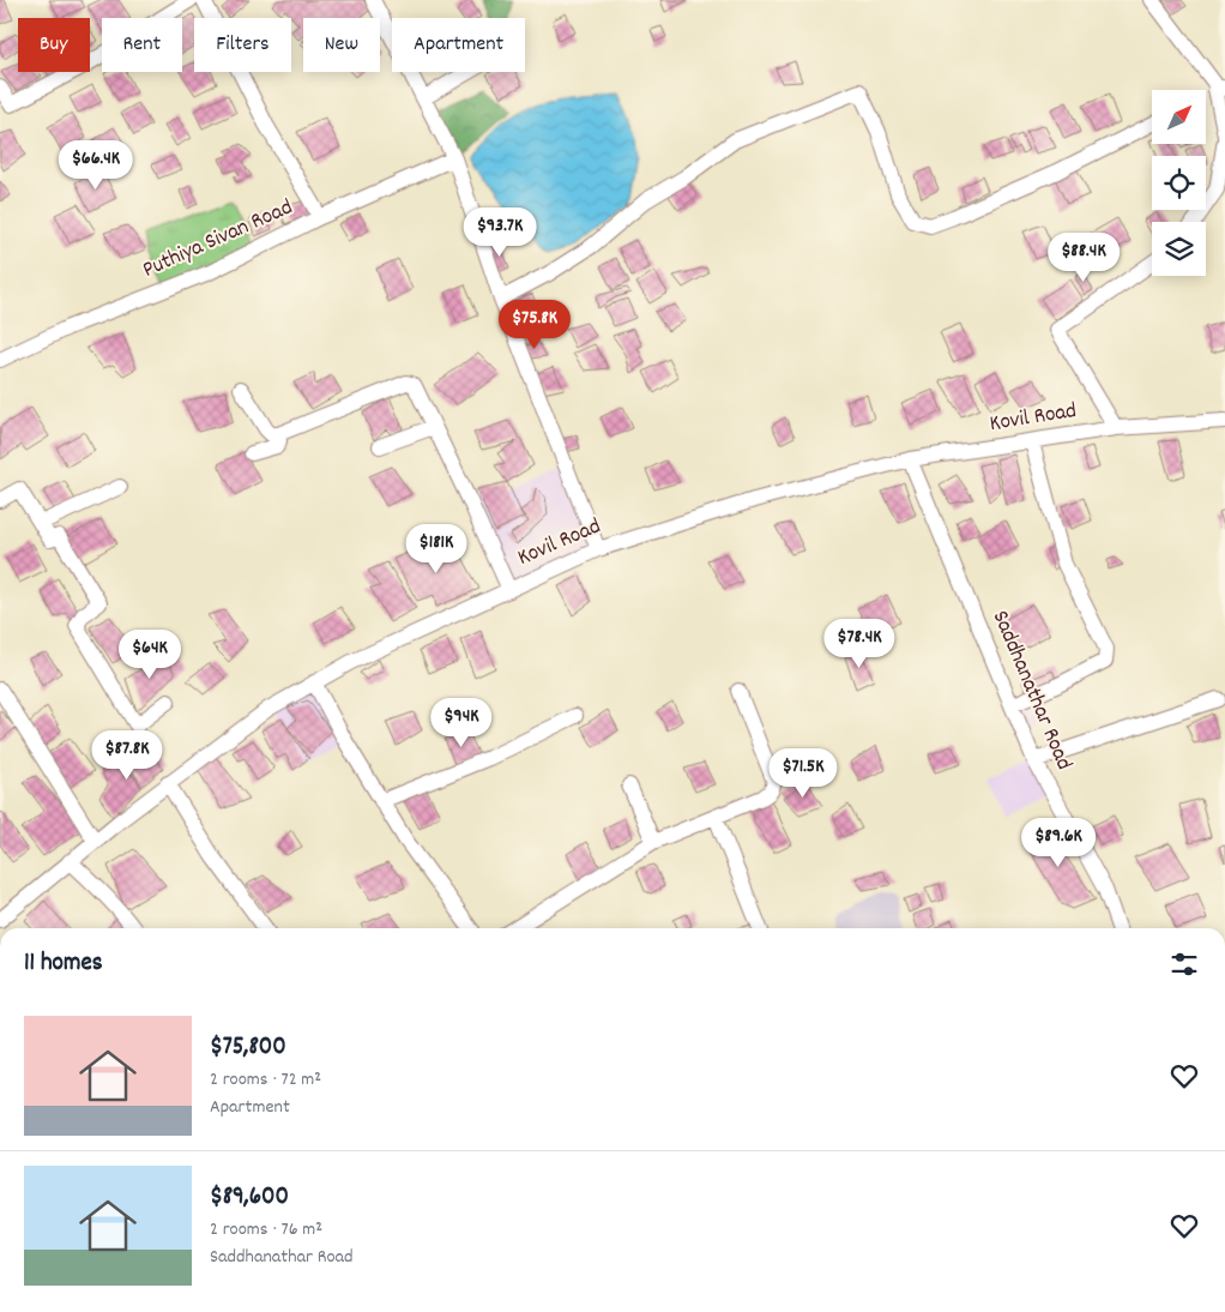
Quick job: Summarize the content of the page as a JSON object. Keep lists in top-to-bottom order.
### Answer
{
  "streets": {
    "street": ["Puthiya Sivan Road", "Kovil Road", "Saddhanathar Road"]
  },
  "crossings": [
    ["Kovil Road", "Saddhanathar Road"]
  ],
  "north": "top right",
  "page": {
    "chip": [
      "Buy",
      "Rent",
      "Filters",
      "New",
      "Apartment"
    ],
    "price": [
      "$66.4K",
      "$93.7K",
      "$88.4K",
      "$75.8K",
      "$181K",
      "$78.4K",
      "$64K",
      "$94K",
      "$87.8K",
      "$71.5K",
      "$89.6K"
    ],
    "heading": "11 homes",
    "list": [
      {
        "name": "$75,800",
        "note": "2 rooms · 72 m² · Apartment"
      },
      {
        "name": "$89,600",
        "note": "2 rooms · 76 m² · Saddhanathar Road"
      }
    ]
  }
}
